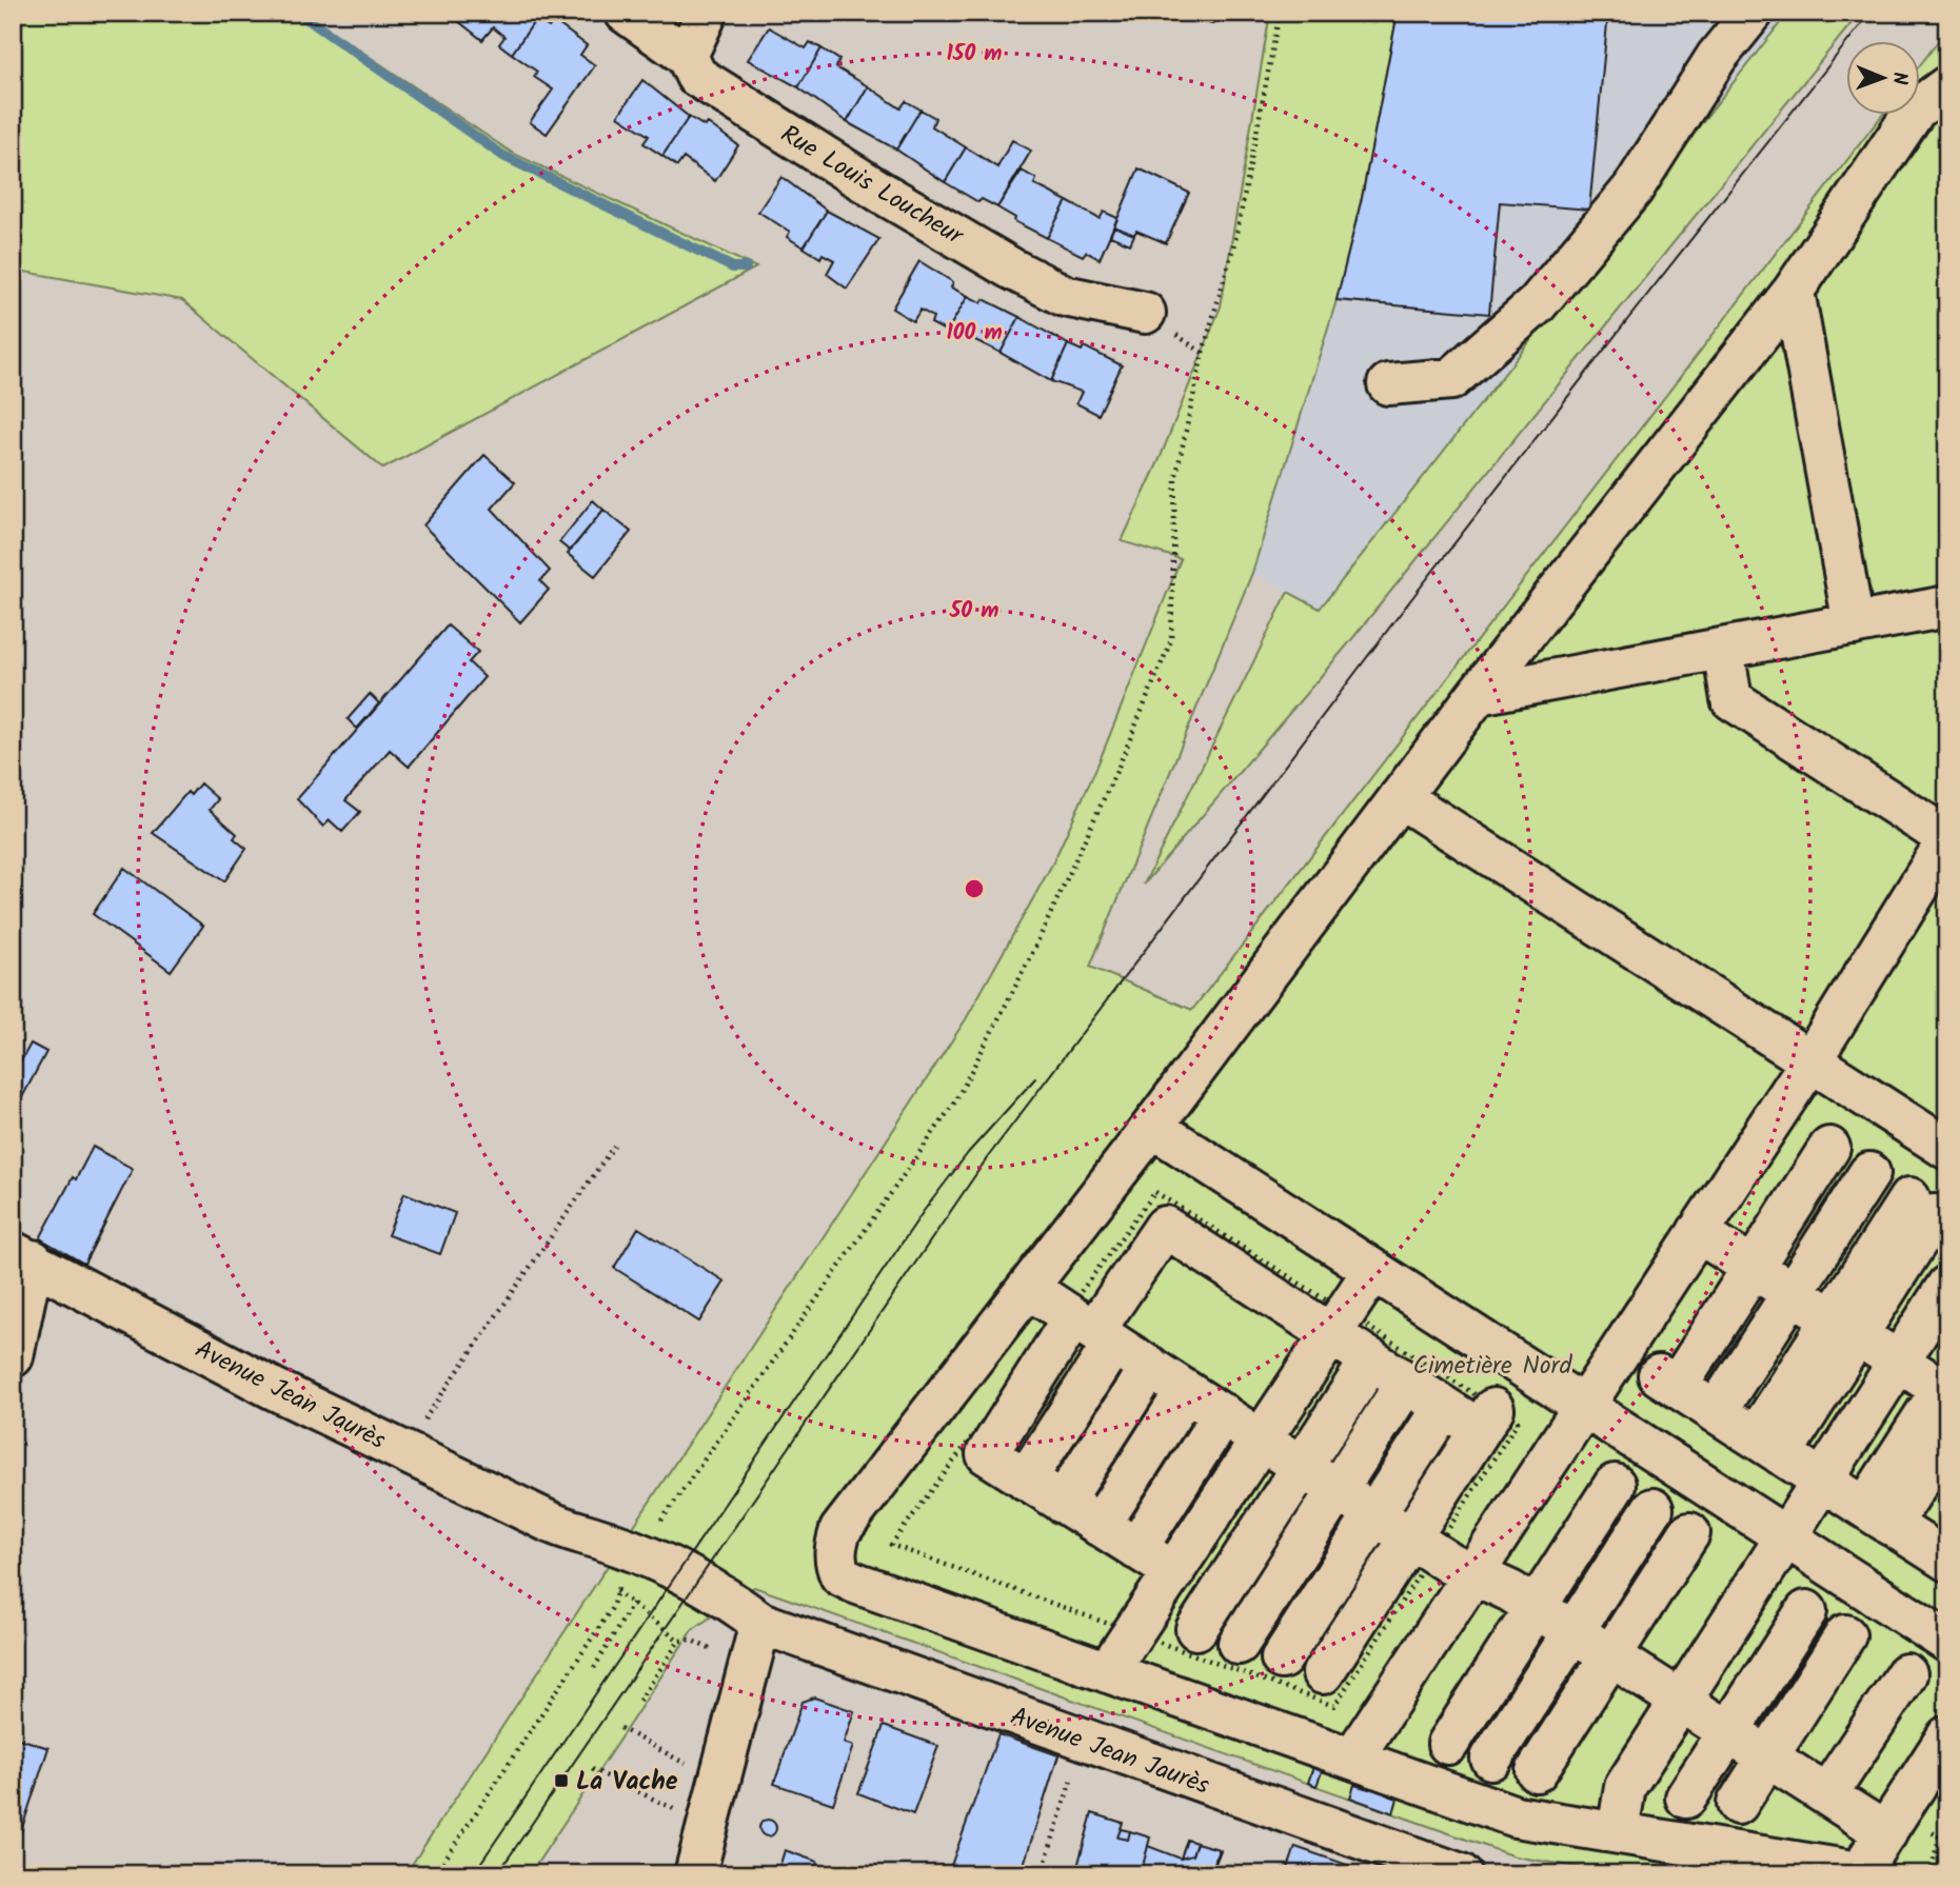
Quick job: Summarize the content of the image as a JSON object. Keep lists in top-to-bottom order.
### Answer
{
  "streets": {
    "street": ["Rue Louis Loucheur", "Avenue Jean Jaurès"]
  },
  "parks": ["Cimetière Nord"],
  "places": {
    "transit": ["La Vache"]
  },
  "north": "right",
  "rings": ["150 m", "100 m", "50 m"]
}
